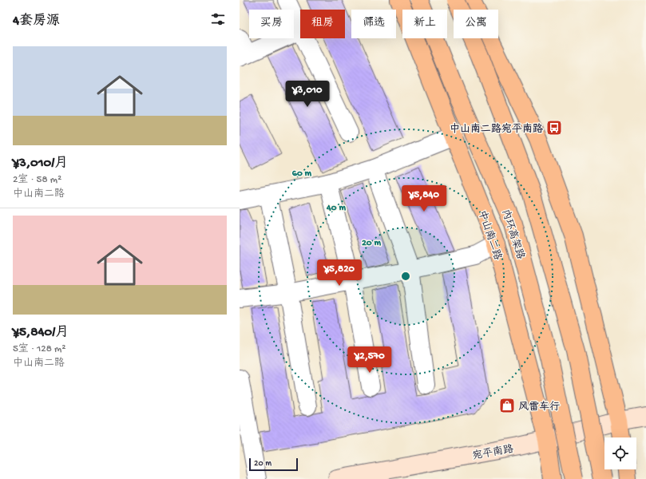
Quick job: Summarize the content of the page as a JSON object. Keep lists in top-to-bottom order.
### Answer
{
  "streets": {
    "main road": ["内环高架路", "中山南二路", "宛平南路"]
  },
  "crossings": [
    ["中山南二路", "宛平南路"]
  ],
  "places": {
    "bus stop": ["中山南二路宛平南路"],
    "shop": ["风雷车行"]
  },
  "scale_bar": "20 m",
  "page": {
    "heading": "4套房源",
    "chip": [
      "买房",
      "租房",
      "筛选",
      "新上",
      "公寓"
    ],
    "list": [
      {
        "name": "¥3,010/月",
        "note": "2室 · 58 m² · 中山南二路"
      },
      {
        "name": "¥5,840/月",
        "note": "5室 · 128 m² · 中山南二路"
      }
    ],
    "price": [
      "¥3,010",
      "¥5,840",
      "¥5,820",
      "¥2,570"
    ],
    "scale": "20 m"
  },
  "rings": ["60 m", "40 m", "20 m"]
}
